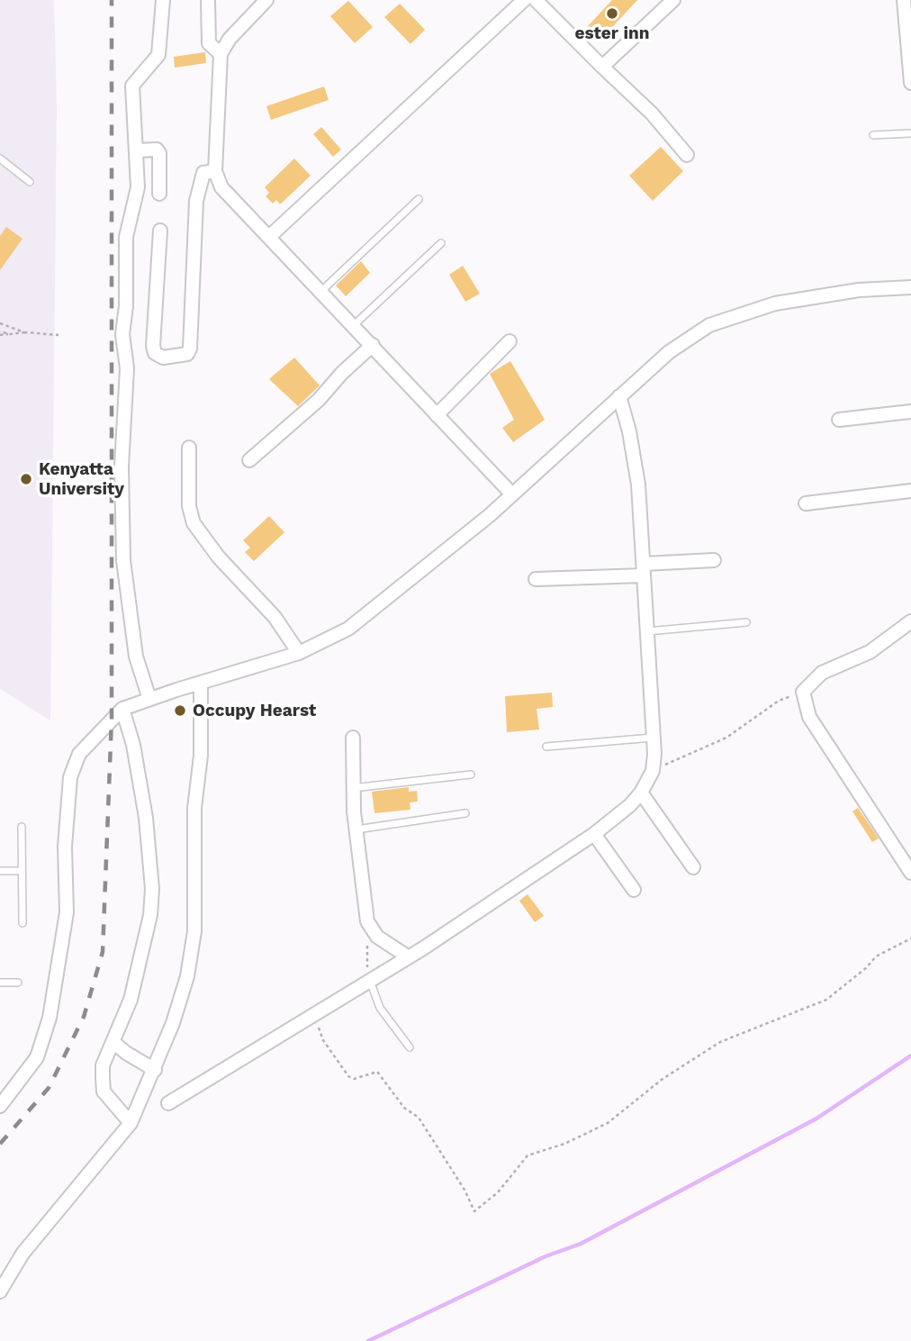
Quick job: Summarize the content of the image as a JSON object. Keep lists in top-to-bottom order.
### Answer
{
  "places": ["ester inn", "Kenyatta University", "Occupy Hearst"]
}
